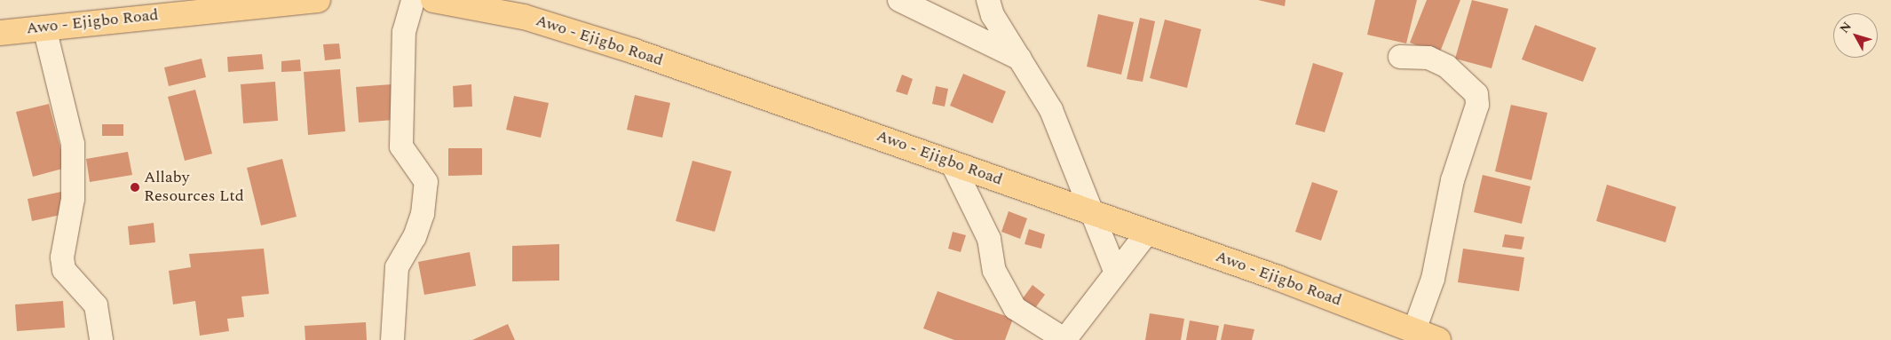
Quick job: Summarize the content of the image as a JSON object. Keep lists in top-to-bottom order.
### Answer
{
  "streets": {
    "main road": ["Awo - Ejigbo Road"]
  },
  "places": ["Allaby Resources Ltd"],
  "north": "top left"
}
